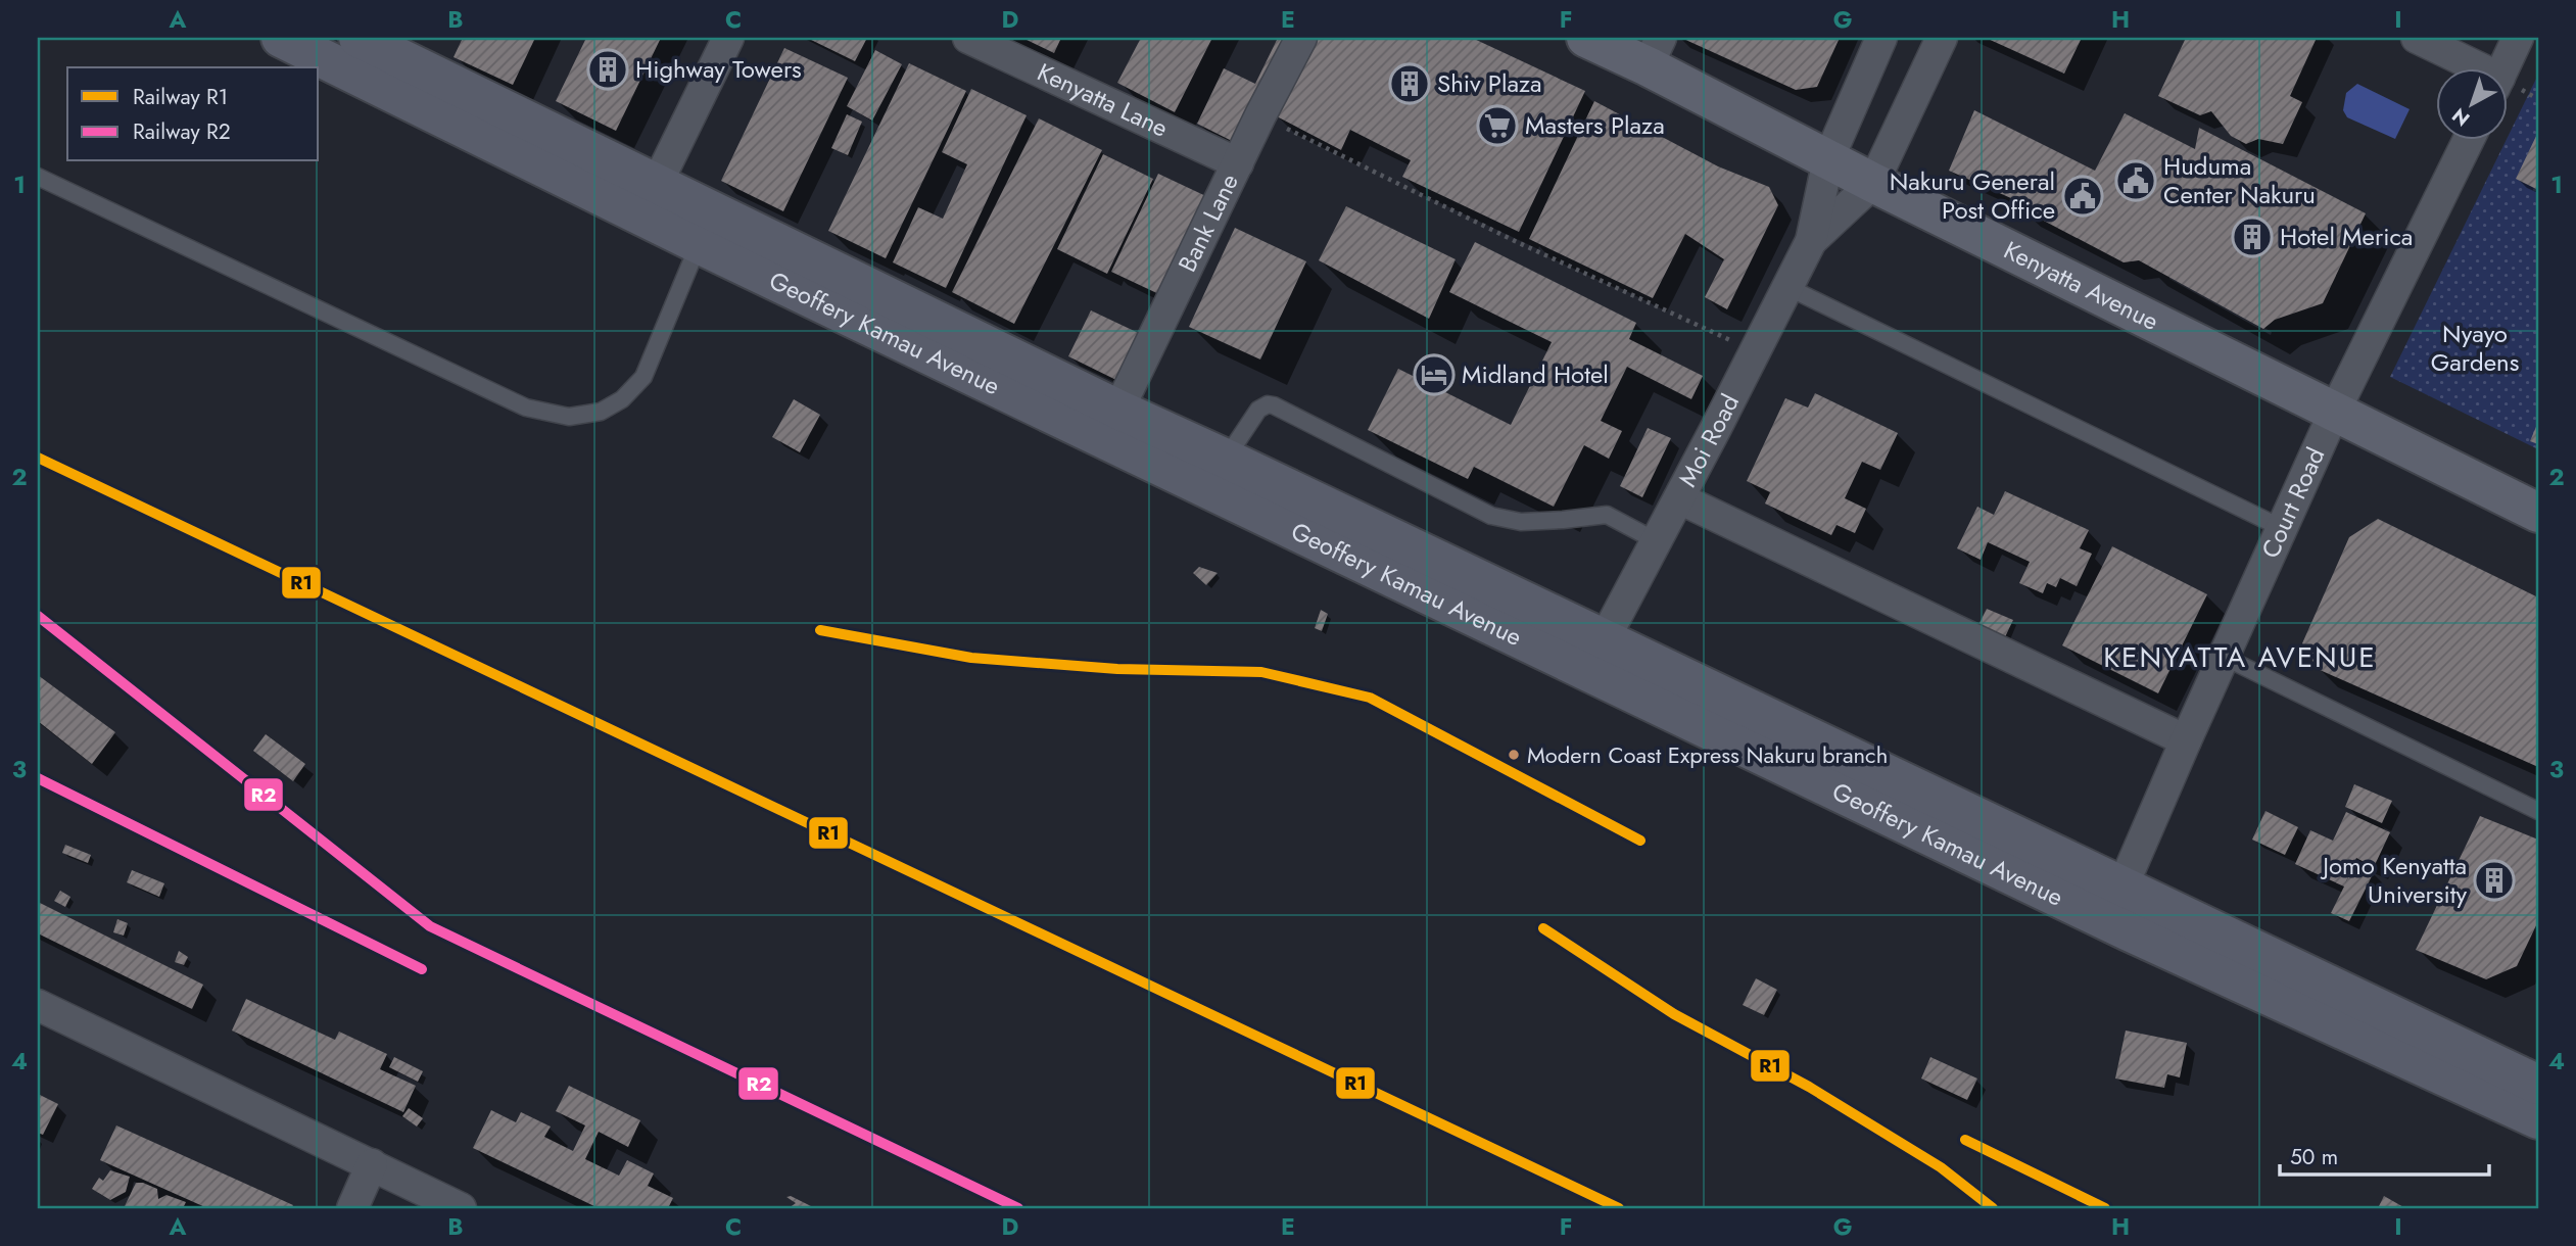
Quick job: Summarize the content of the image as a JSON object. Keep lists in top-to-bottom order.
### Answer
{
  "streets": {
    "highway": ["Geoffery Kamau Avenue"],
    "street": [
      "Kenyatta Lane",
      "Bank Lane",
      "Kenyatta Avenue",
      "Moi Road",
      "Court Road"
    ]
  },
  "crossings": [
    ["Kenyatta Lane", "Bank Lane"],
    ["Bank Lane", "Geoffery Kamau Avenue"],
    ["Kenyatta Avenue", "Moi Road"],
    ["Kenyatta Avenue", "Court Road"],
    ["Geoffery Kamau Avenue", "Moi Road"],
    ["Geoffery Kamau Avenue", "Court Road"]
  ],
  "districts": ["KENYATTA AVENUE"],
  "parks": ["Nyayo Gardens"],
  "places": {
    "building": [
      "Highway Towers",
      "Shiv Plaza",
      "Hotel Merica",
      "Jomo Kenyatta University"
    ],
    "supermarket": ["Masters Plaza"],
    "public building": ["Huduma Center Nakuru", "Nakuru General Post Office"],
    "hotel": ["Midland Hotel"],
    "other": ["Modern Coast Express Nakuru branch"]
  },
  "lines": ["rail line R1", "rail line R2"],
  "legend": ["Railway R1", "Railway R2"],
  "scale_bar": "50 m",
  "north": "bottom left",
  "grid": {
    "columns": [
      "A",
      "B",
      "C",
      "D",
      "E",
      "F",
      "G",
      "H",
      "I"
    ],
    "rows": [
      "1",
      "2",
      "3",
      "4"
    ]
  }
}
